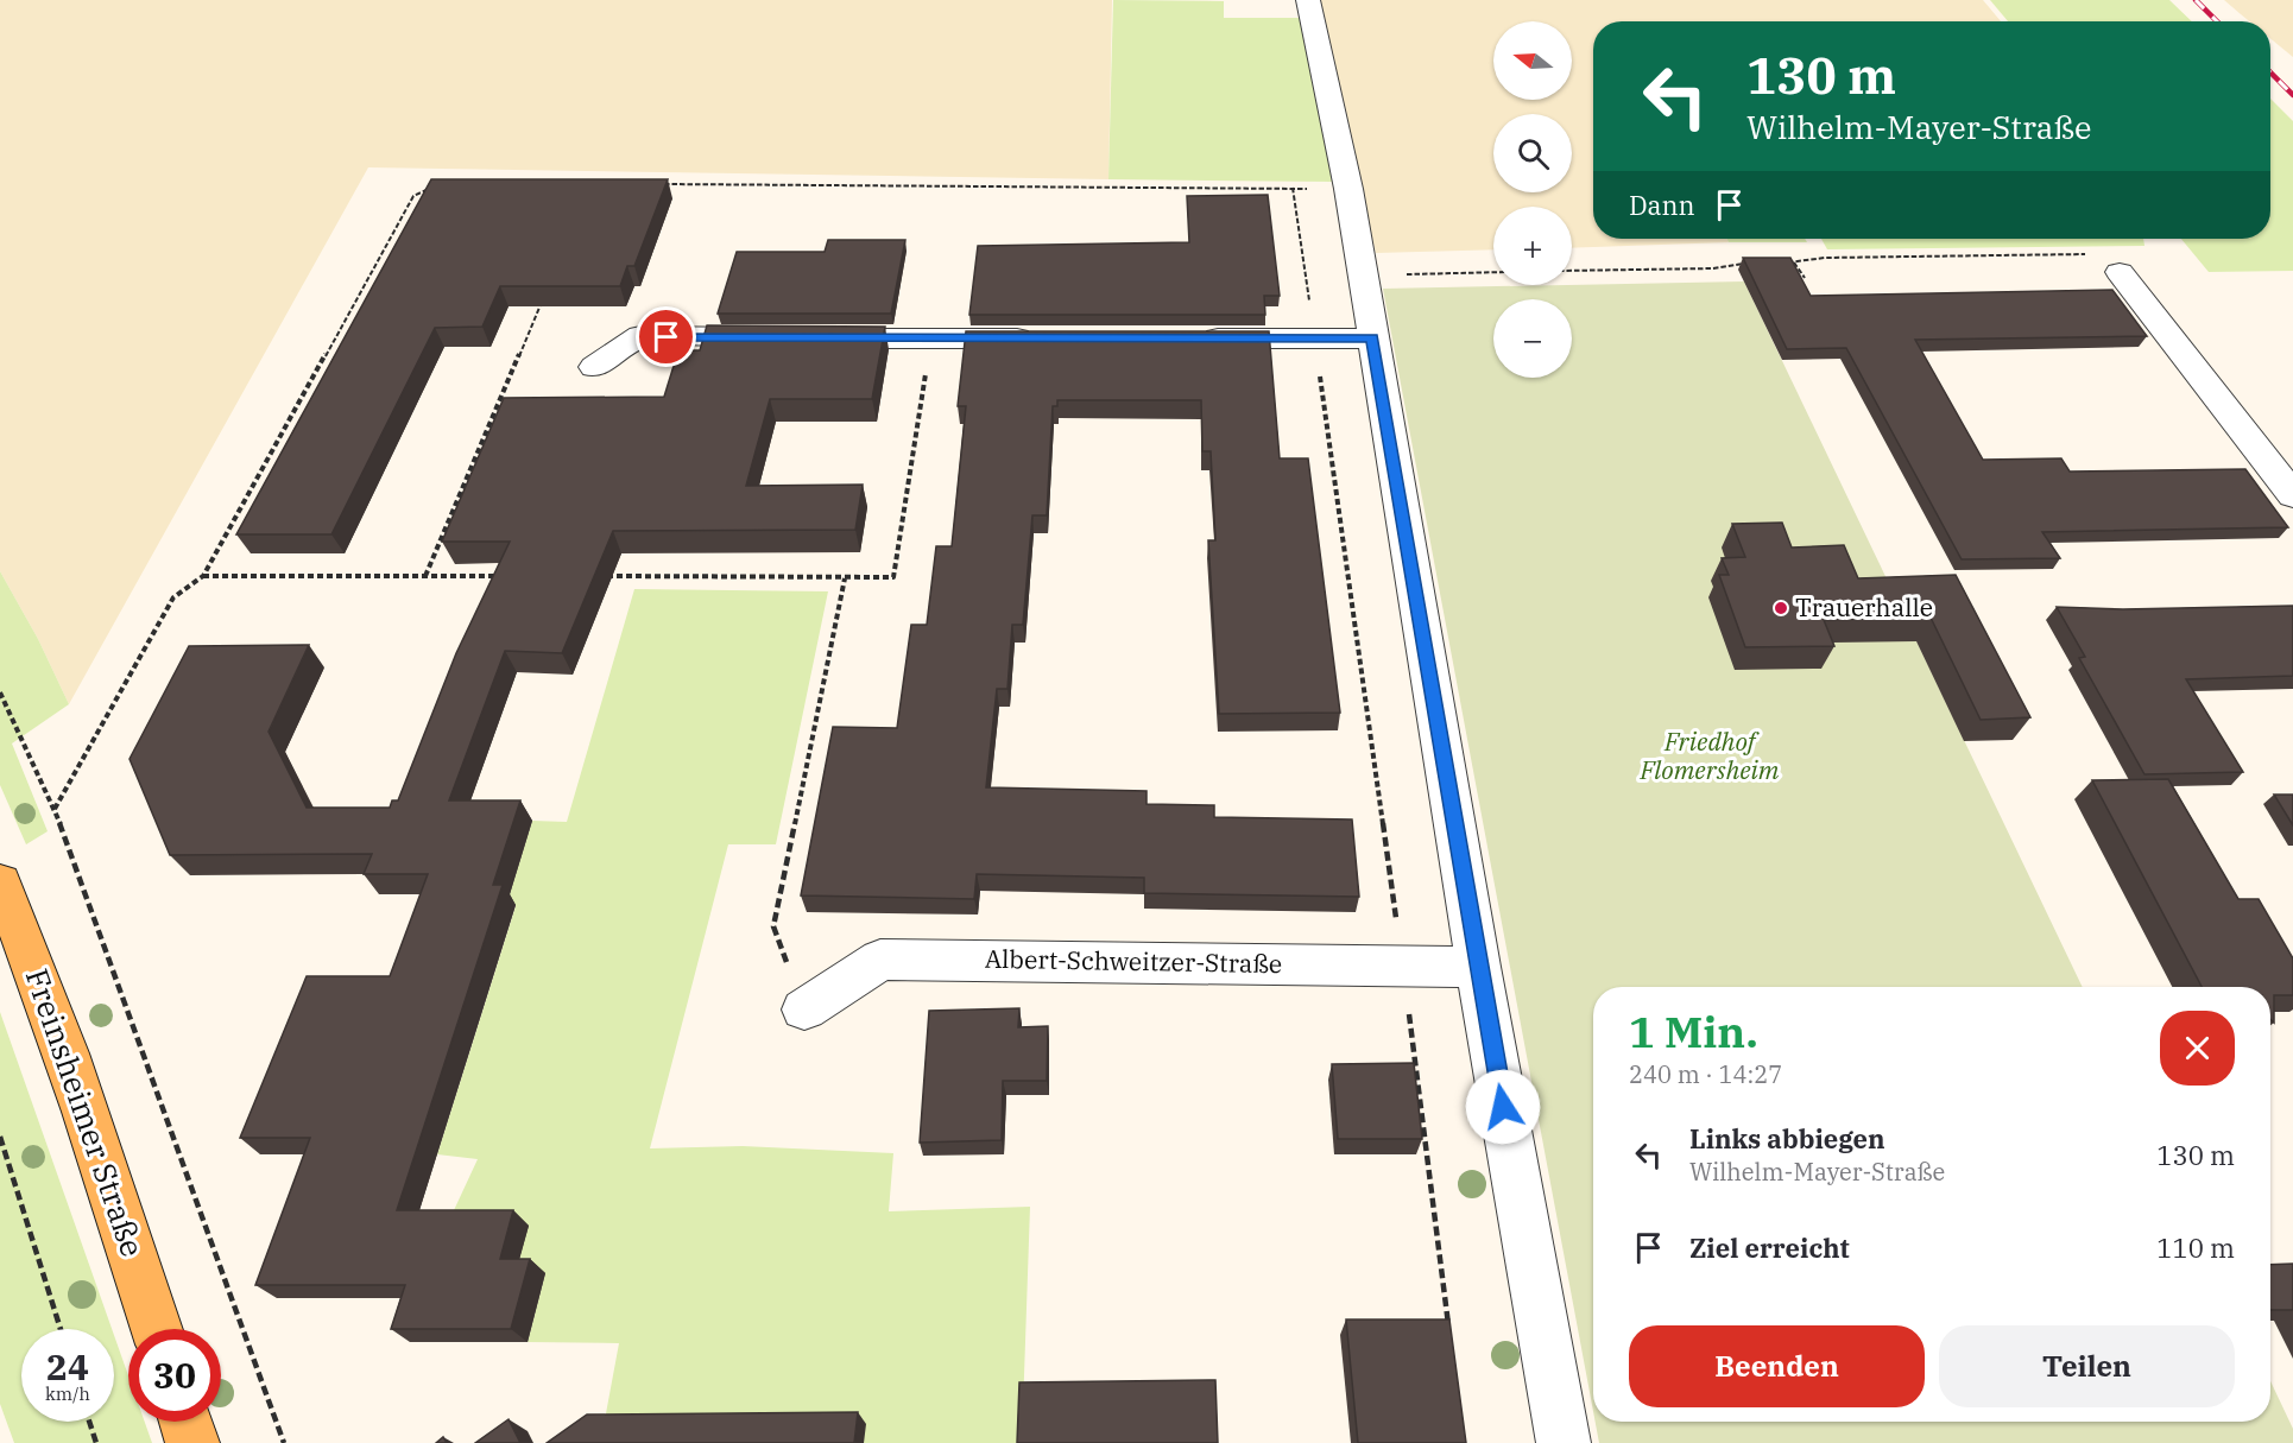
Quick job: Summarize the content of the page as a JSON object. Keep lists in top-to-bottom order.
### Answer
{
  "streets": {
    "main road": ["Freinsheimer Straße"],
    "street": ["Albert-Schweitzer-Straße"]
  },
  "parks": ["Friedhof Flomersheim"],
  "places": ["Trauerhalle"],
  "north": "left",
  "page": {
    "map_buttons": ["+", "−"],
    "turn": ["130 m", "Wilhelm-Mayer-Straße"],
    "then": "Dann",
    "heading": ["1 Min.", "240 m · 14:27"],
    "list": [
      {
        "name": "Links abbiegen",
        "note": "Wilhelm-Mayer-Straße",
        "value": "130 m"
      },
      {
        "name": "Ziel erreicht",
        "value": "110 m"
      }
    ],
    "buttons": ["Beenden", "Teilen"],
    "speed": "24 km/h",
    "limit": "30"
  }
}
